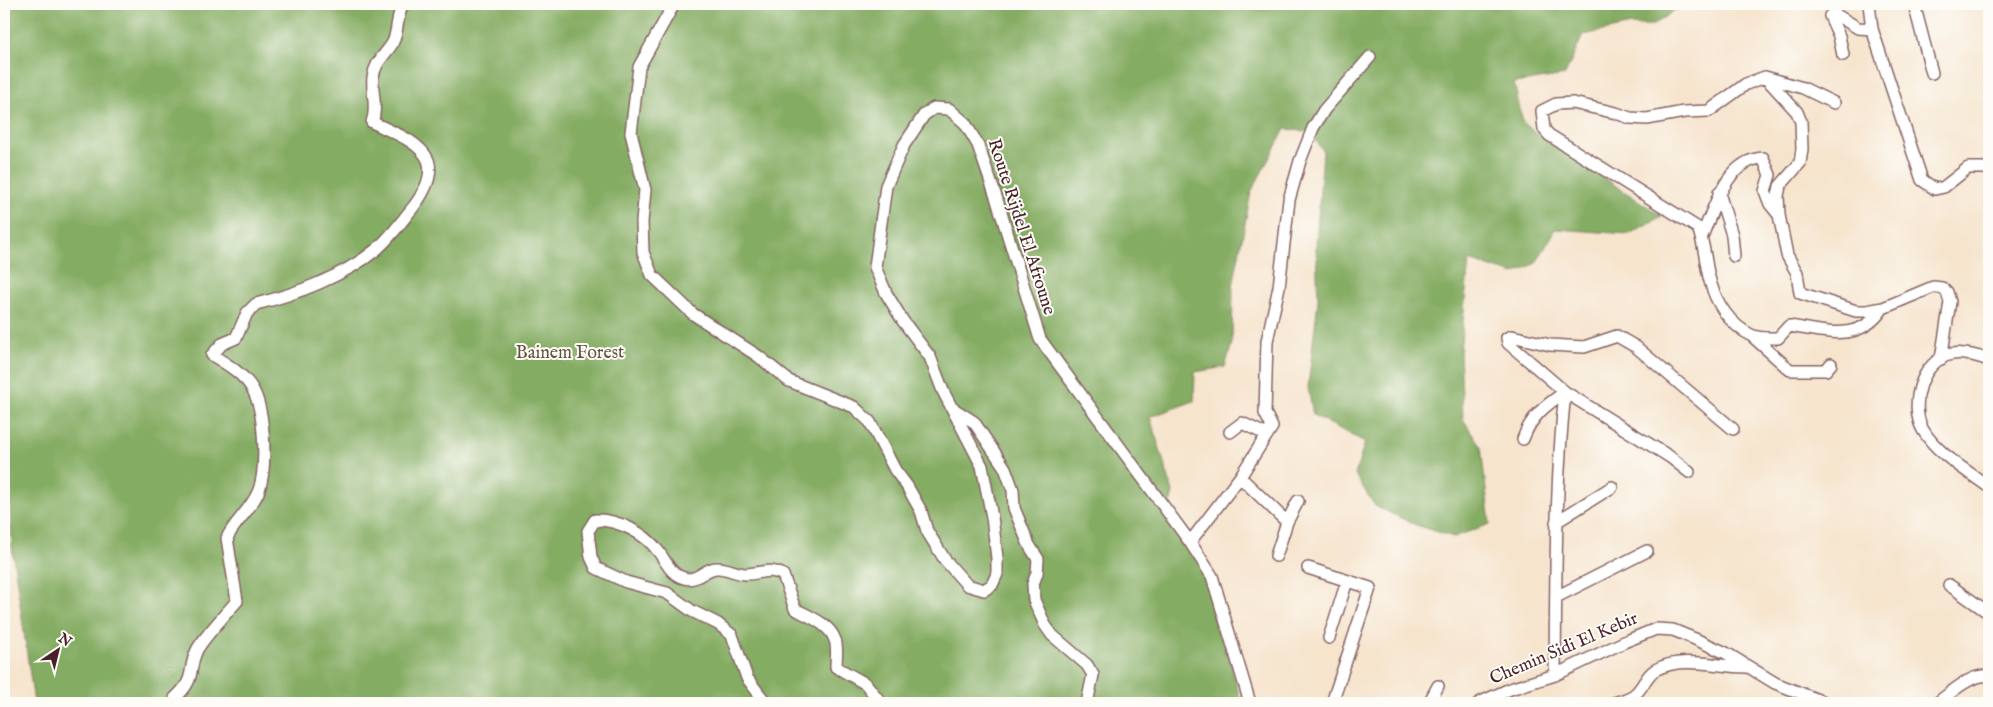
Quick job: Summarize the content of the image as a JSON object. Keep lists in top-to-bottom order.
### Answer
{
  "streets": {
    "street": ["Route Rijdel El Afroune", "Chemin Sidi El Kebir"]
  },
  "parks": ["Bainem Forest"],
  "north": "top right"
}
